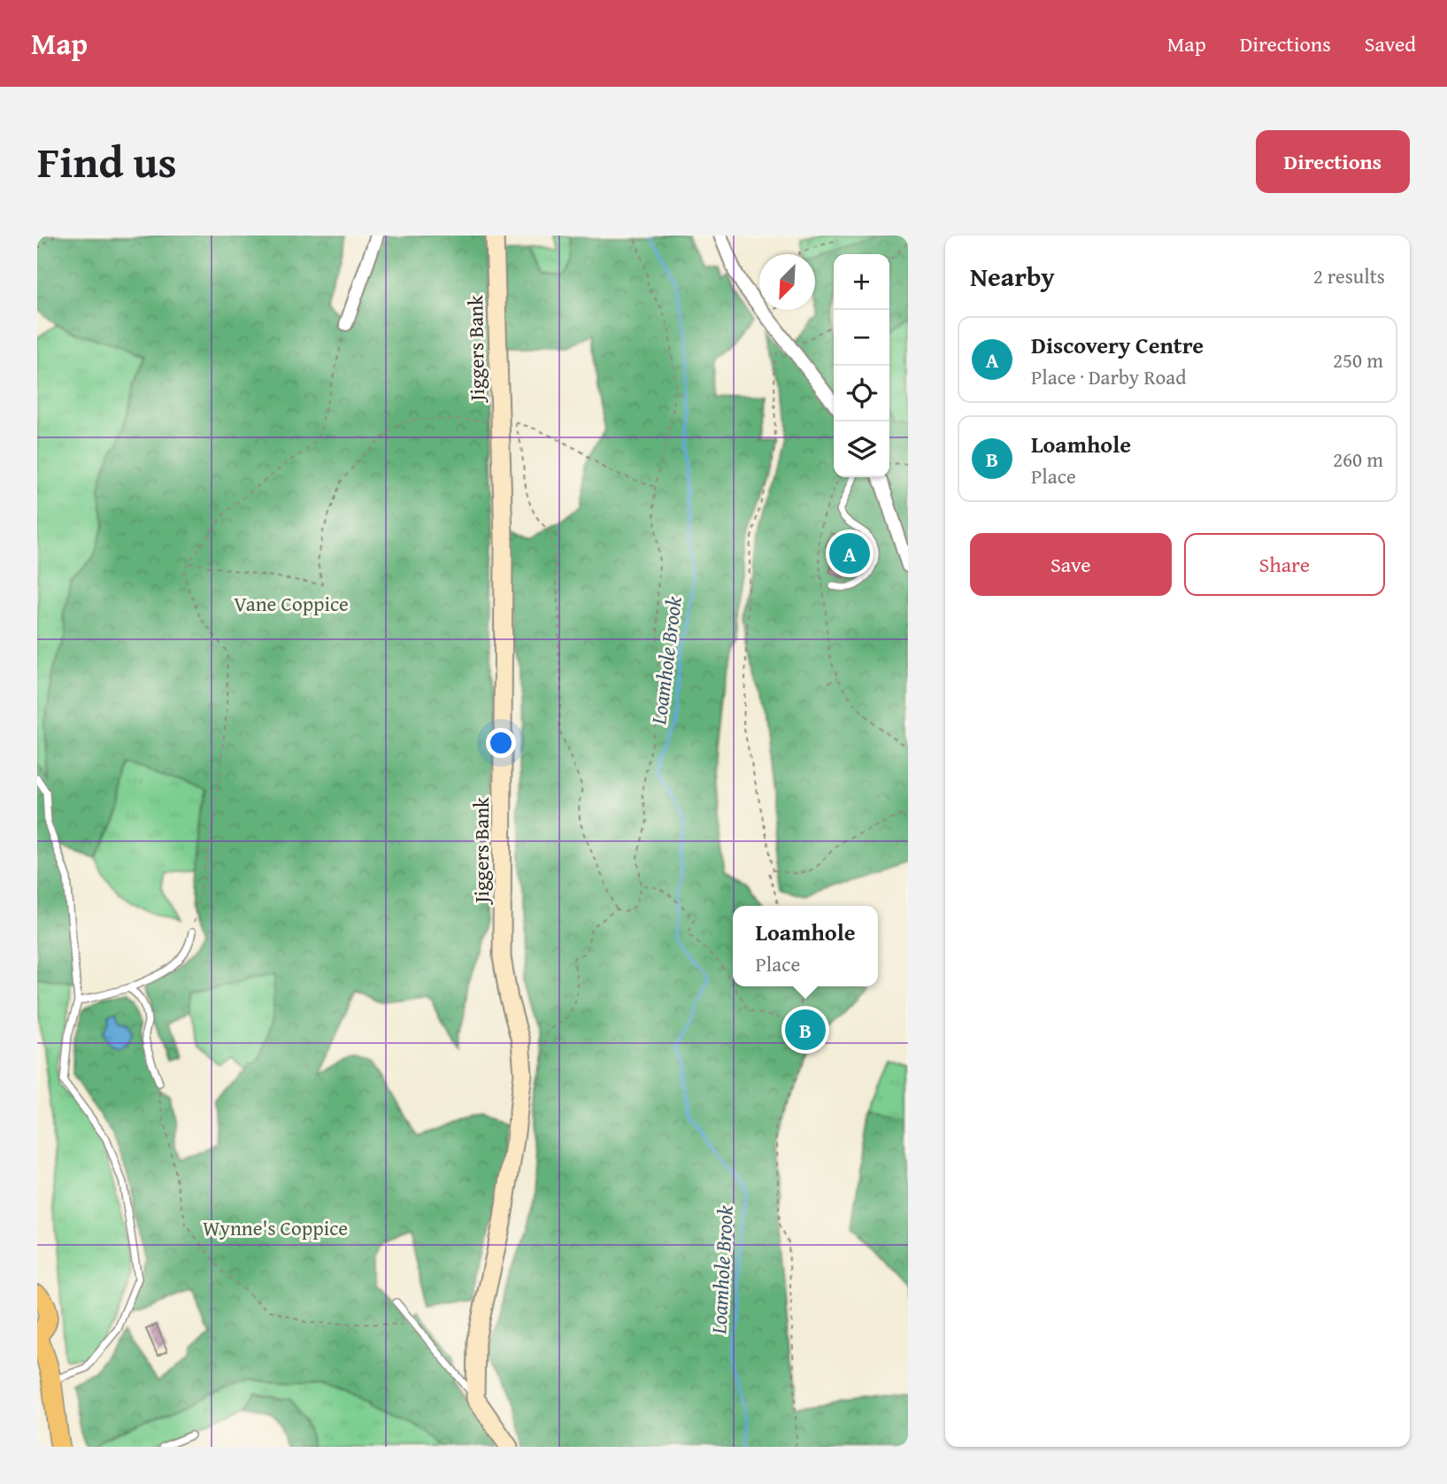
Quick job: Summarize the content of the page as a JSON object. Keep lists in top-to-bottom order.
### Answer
{
  "streets": {
    "street": ["Jiggers Bank"]
  },
  "water": ["Loamhole Brook"],
  "parks": ["Vane Coppice", "Wynne's Coppice"],
  "north": "bottom left",
  "page": {
    "header": "Map",
    "nav": ["Map", "Directions", "Saved"],
    "title": "Find us",
    "buttons": [
      "Directions",
      ["Save", "Share"]
    ],
    "heading": ["Nearby", "2 results"],
    "map_buttons": ["+", "−"],
    "list": [
      {
        "mark": "A",
        "name": "Discovery Centre",
        "note": "Place · Darby Road",
        "value": "250 m"
      },
      {
        "mark": "B",
        "name": "Loamhole",
        "note": "Place",
        "value": "260 m"
      }
    ],
    "pins": ["A", "B"],
    "popup": ["Loamhole", "Place"]
  }
}
